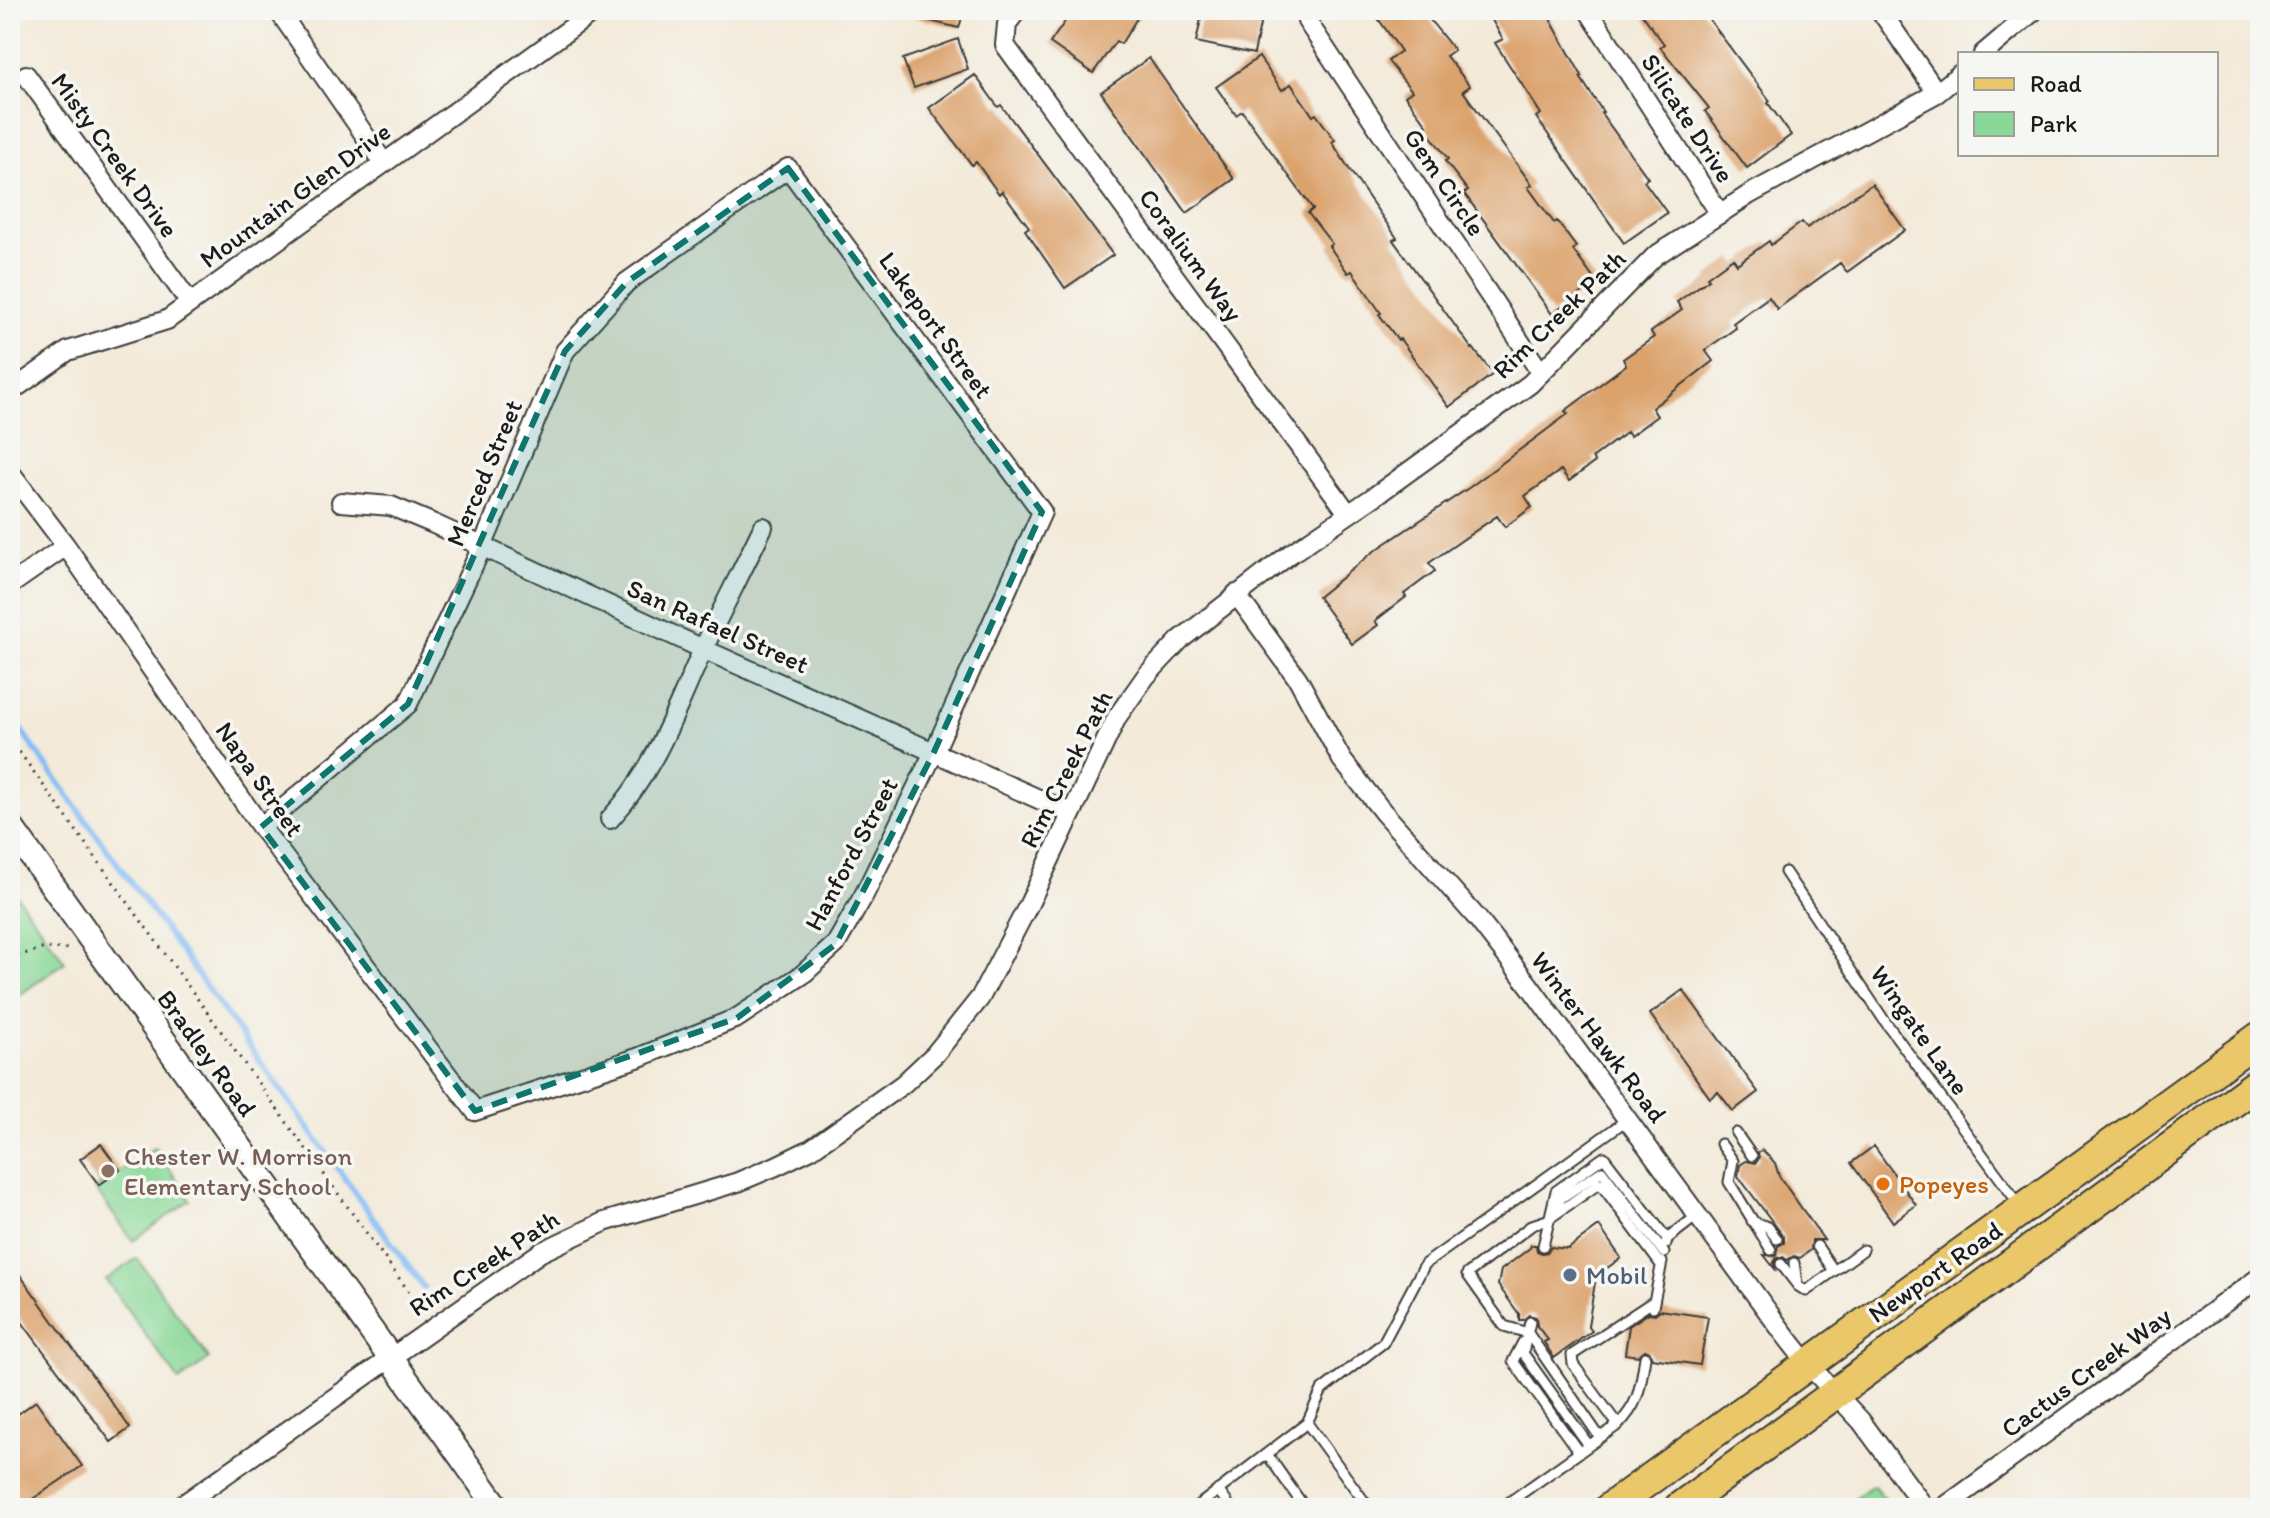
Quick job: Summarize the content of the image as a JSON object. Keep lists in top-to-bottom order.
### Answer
{
  "streets": {
    "main road": ["Newport Road"],
    "street": [
      "Silicate Drive",
      "Misty Creek Drive",
      "Gem Circle",
      "Mountain Glen Drive",
      "Coralium Way",
      "Rim Creek Path",
      "Lakeport Street",
      "Merced Street",
      "San Rafael Street",
      "Napa Street",
      "Hanford Street",
      "Winter Hawk Road",
      "Bradley Road",
      "Cactus Creek Way"
    ],
    "lane": ["Wingate Lane"]
  },
  "crossings": [
    ["Silicate Drive", "Rim Creek Path"],
    ["Misty Creek Drive", "Mountain Glen Drive"],
    ["Gem Circle", "Rim Creek Path"],
    ["Coralium Way", "Rim Creek Path"],
    ["Rim Creek Path", "San Rafael Street"],
    ["Rim Creek Path", "Winter Hawk Road"],
    ["Rim Creek Path", "Bradley Road"],
    ["Lakeport Street", "Merced Street"],
    ["Lakeport Street", "Hanford Street"],
    ["Merced Street", "San Rafael Street"],
    ["Merced Street", "Napa Street"],
    ["San Rafael Street", "Hanford Street"],
    ["Napa Street", "Hanford Street"],
    ["Wingate Lane", "Newport Road"],
    ["Winter Hawk Road", "Newport Road"]
  ],
  "places": ["Chester W. Morrison Elementary School", "Popeyes", "Mobil"],
  "legend": ["Road", "Park"]
}
